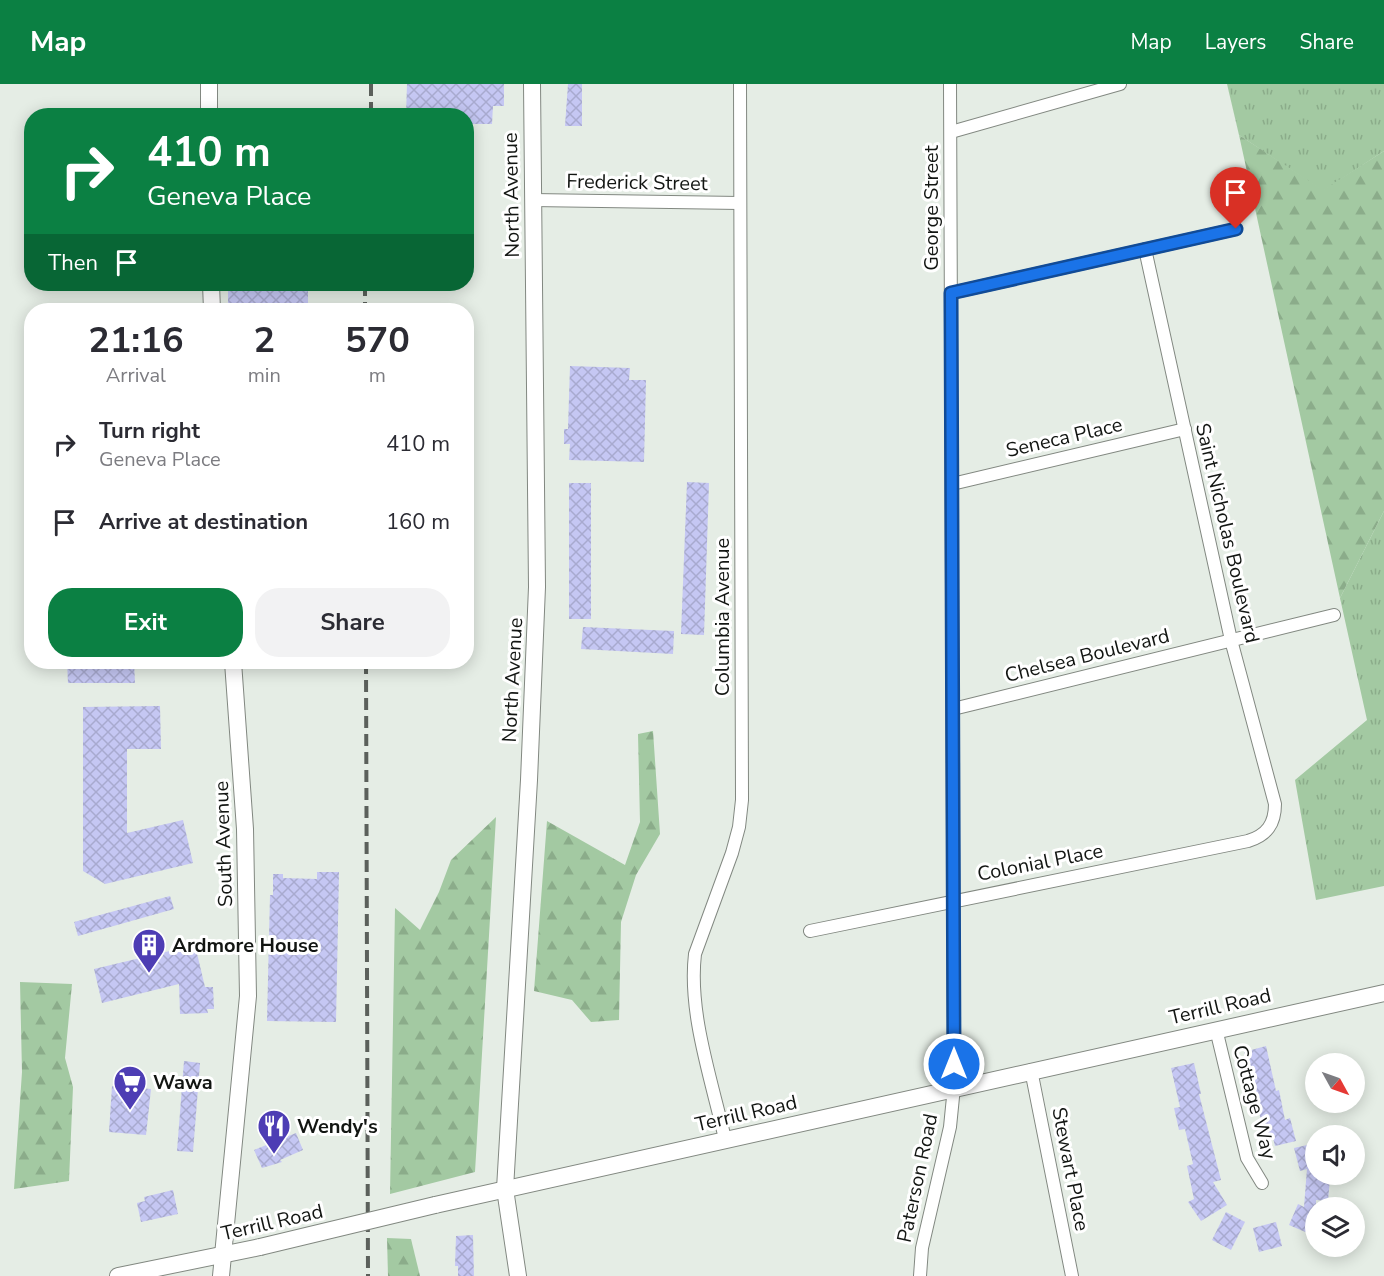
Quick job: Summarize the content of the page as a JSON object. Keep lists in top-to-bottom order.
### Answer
{
  "streets": {
    "street": [
      "Frederick Street",
      "North Avenue",
      "George Street",
      "Seneca Place",
      "Saint Nicholas Boulevard",
      "Columbia Avenue",
      "Chelsea Boulevard",
      "South Avenue",
      "Colonial Place",
      "Terrill Road",
      "Cottage Way",
      "Stewart Place",
      "Paterson Road"
    ]
  },
  "crossings": [
    ["Frederick Street", "North Avenue"],
    ["Frederick Street", "Columbia Avenue"],
    ["North Avenue", "Terrill Road"],
    ["George Street", "Seneca Place"],
    ["George Street", "Chelsea Boulevard"],
    ["George Street", "Colonial Place"],
    ["George Street", "Terrill Road"],
    ["George Street", "Paterson Road"],
    ["Seneca Place", "Saint Nicholas Boulevard"],
    ["Saint Nicholas Boulevard", "Chelsea Boulevard"],
    ["Saint Nicholas Boulevard", "Colonial Place"],
    ["Columbia Avenue", "Terrill Road"],
    ["South Avenue", "Terrill Road"],
    ["Terrill Road", "Cottage Way"],
    ["Terrill Road", "Stewart Place"],
    ["Terrill Road", "Paterson Road"]
  ],
  "places": {
    "building": ["Ardmore House"],
    "supermarket": ["Wawa"],
    "restaurant": ["Wendy's"]
  },
  "north": "bottom right",
  "page": {
    "header": "Map",
    "nav": ["Map", "Layers", "Share"],
    "turn": ["410 m", "Geneva Place"],
    "then": "Then",
    "eta": [
      "21:16",
      "Arrival",
      "2",
      "min",
      "570",
      "m"
    ],
    "list": [
      {
        "name": "Turn right",
        "note": "Geneva Place",
        "value": "410 m"
      },
      {
        "name": "Arrive at destination",
        "value": "160 m"
      }
    ],
    "buttons": ["Exit", "Share"]
  }
}
